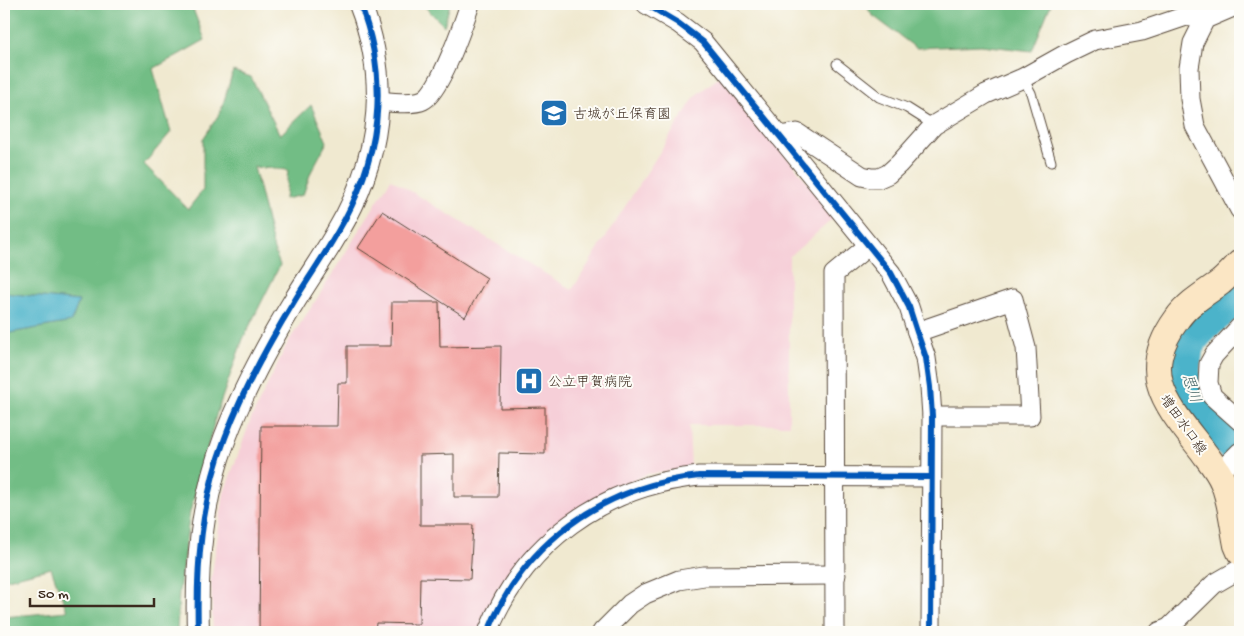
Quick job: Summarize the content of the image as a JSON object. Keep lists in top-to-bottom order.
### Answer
{
  "streets": {
    "main road": ["増田水口線"]
  },
  "water": ["思川"],
  "places": {
    "school or university": ["古城が丘保育園"],
    "hospital": ["公立甲賀病院"]
  },
  "scale_bar": "50 m"
}
